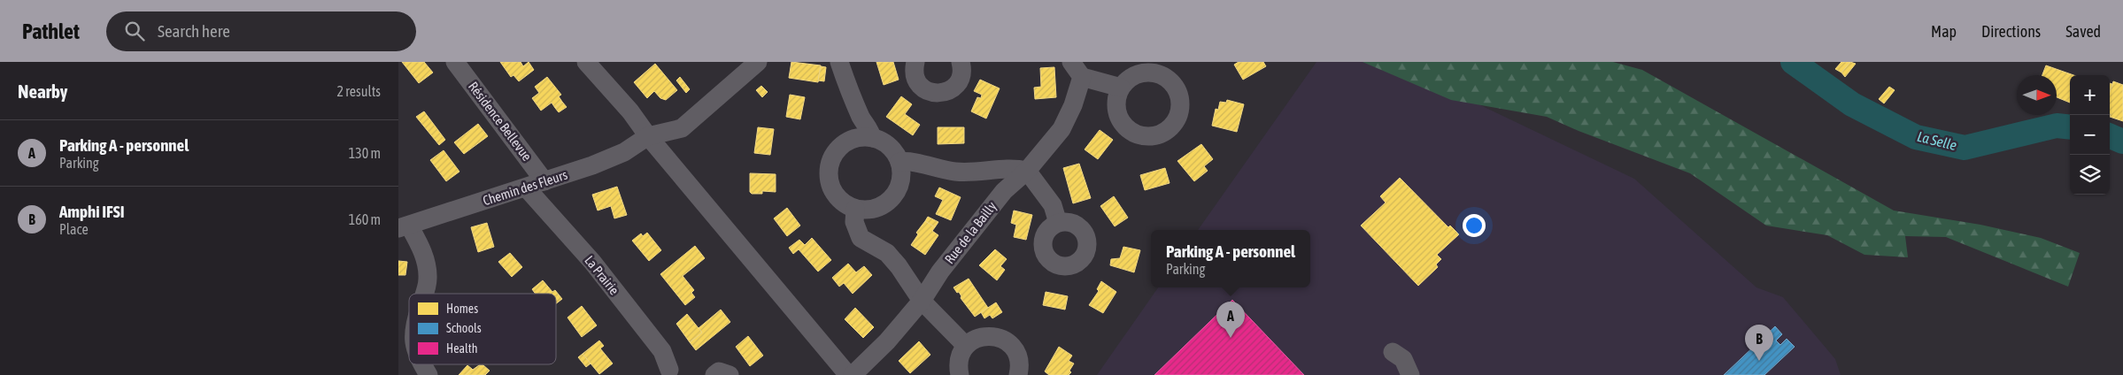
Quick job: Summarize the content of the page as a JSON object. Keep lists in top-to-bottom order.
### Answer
{
  "streets": {
    "street": [
      "Résidence Bellevue",
      "Chemin des Fleurs",
      "Rue de la Bailly",
      "La Prairie"
    ]
  },
  "crossings": [
    ["Résidence Bellevue", "Chemin des Fleurs"],
    ["Chemin des Fleurs", "La Prairie"]
  ],
  "water": ["La Selle"],
  "legend": ["Homes", "Schools", "Health"],
  "north": "right",
  "page": {
    "header": "Pathlet",
    "search": "Search here",
    "nav": ["Map", "Directions", "Saved"],
    "heading": ["Nearby", "2 results"],
    "map_buttons": ["+", "−"],
    "list": [
      {
        "mark": "A",
        "name": "Parking A - personnel",
        "note": "Parking",
        "value": "130 m"
      },
      {
        "mark": "B",
        "name": "Amphi IFSI",
        "note": "Place",
        "value": "160 m"
      }
    ],
    "popup": ["Parking A - personnel", "Parking"],
    "pins": ["A", "B"]
  }
}
